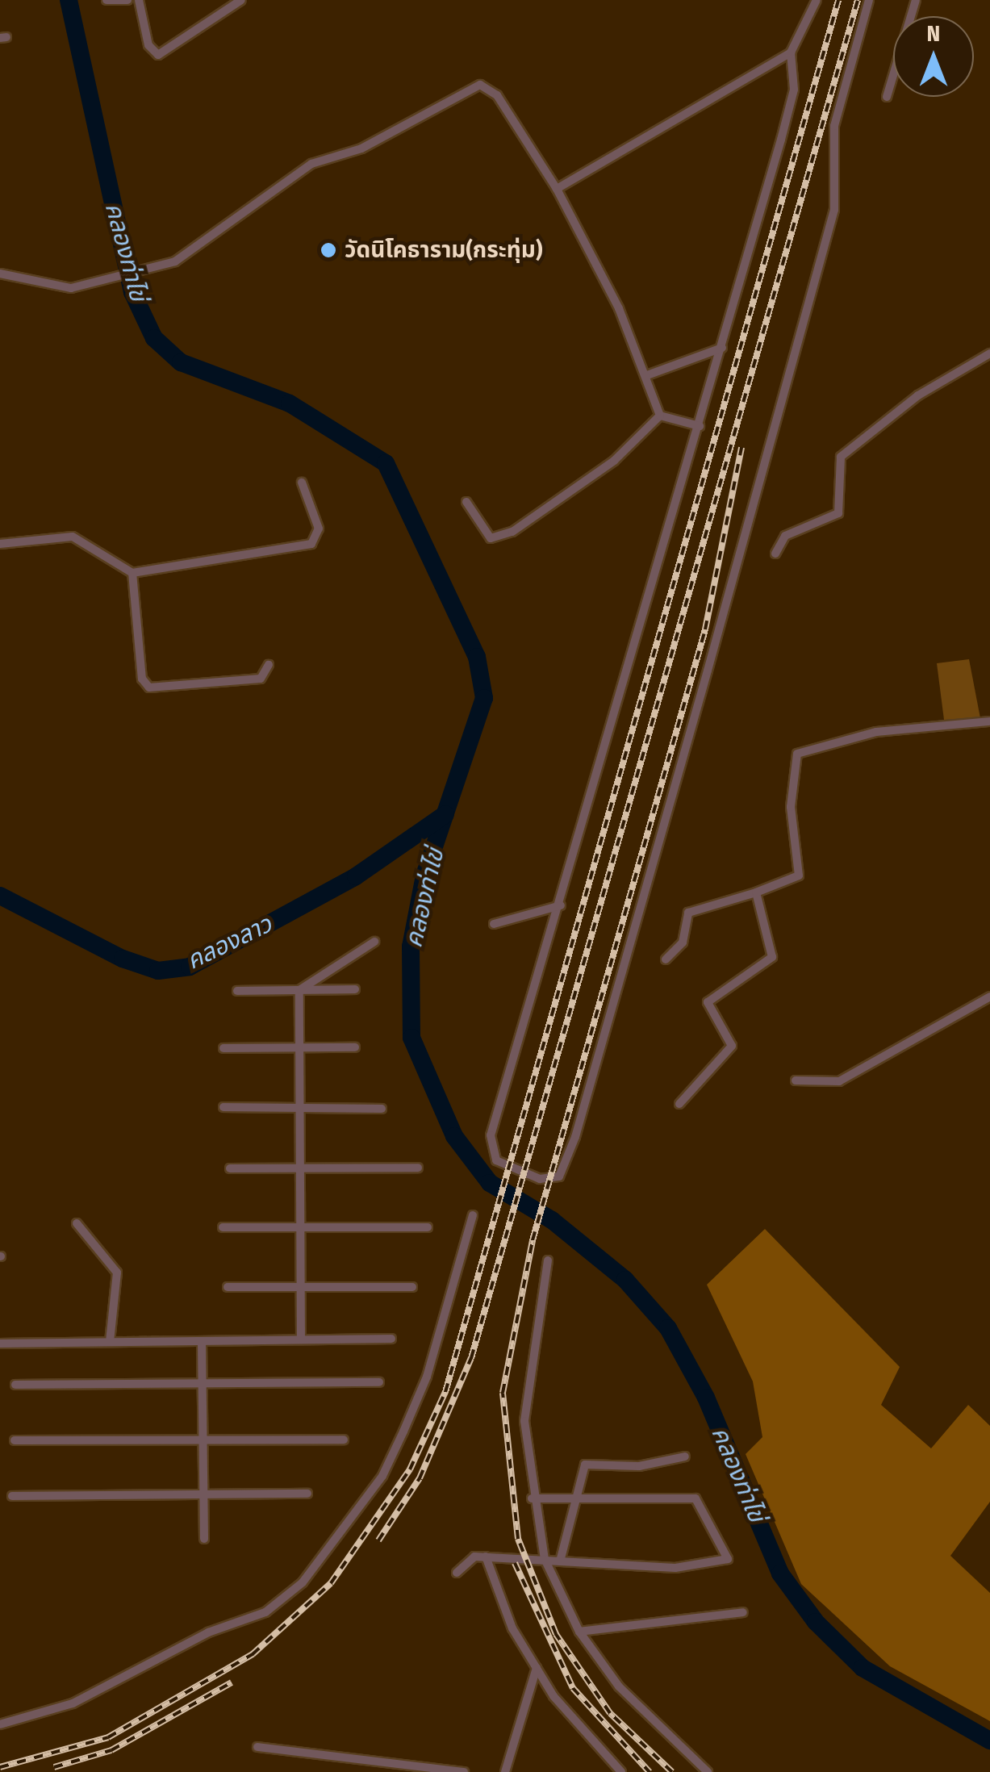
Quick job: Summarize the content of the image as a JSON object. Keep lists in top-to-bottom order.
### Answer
{
  "water": ["คลองท่าไข่", "คลองลาว"],
  "places": ["วัดนิโคธาราม(กระทุ่ม)"],
  "north": "top"
}
